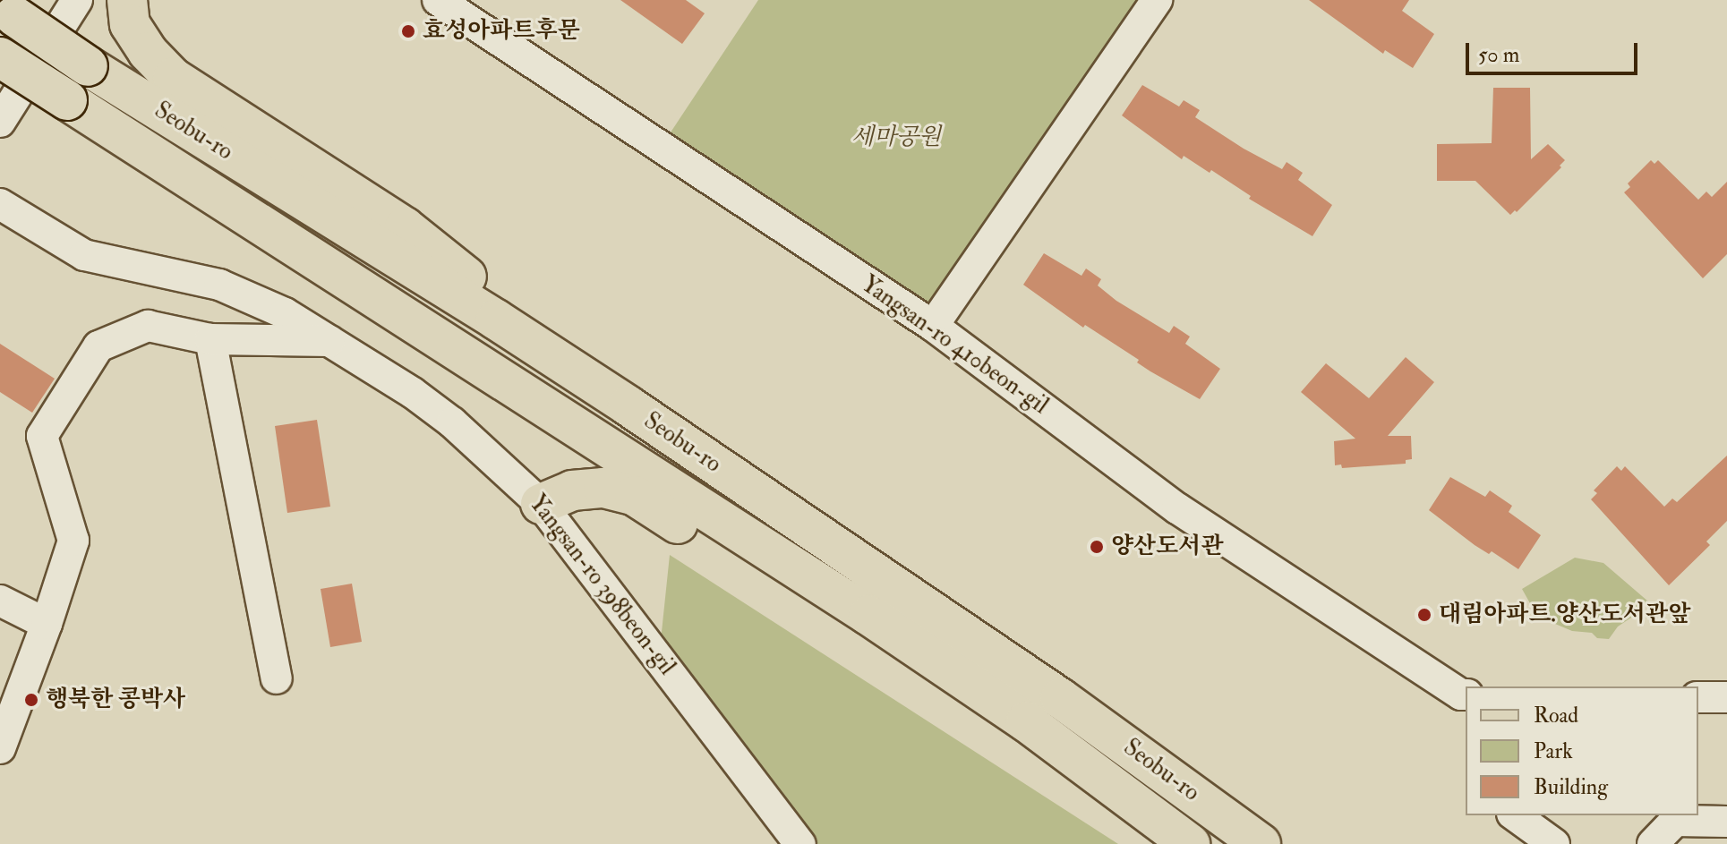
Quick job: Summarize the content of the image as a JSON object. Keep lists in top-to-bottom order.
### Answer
{
  "streets": {
    "main road": ["Seobu-ro"],
    "street": ["Yangsan-ro 410beon-gil", "Yangsan-ro 398beon-gil"]
  },
  "parks": ["세마공원"],
  "places": [
    "효성아파트후문",
    "양산도서관",
    "대림아파트.양산도서관앞",
    "행북한 콩박사"
  ],
  "legend": ["Road", "Park", "Building"],
  "scale_bar": "50 m"
}
